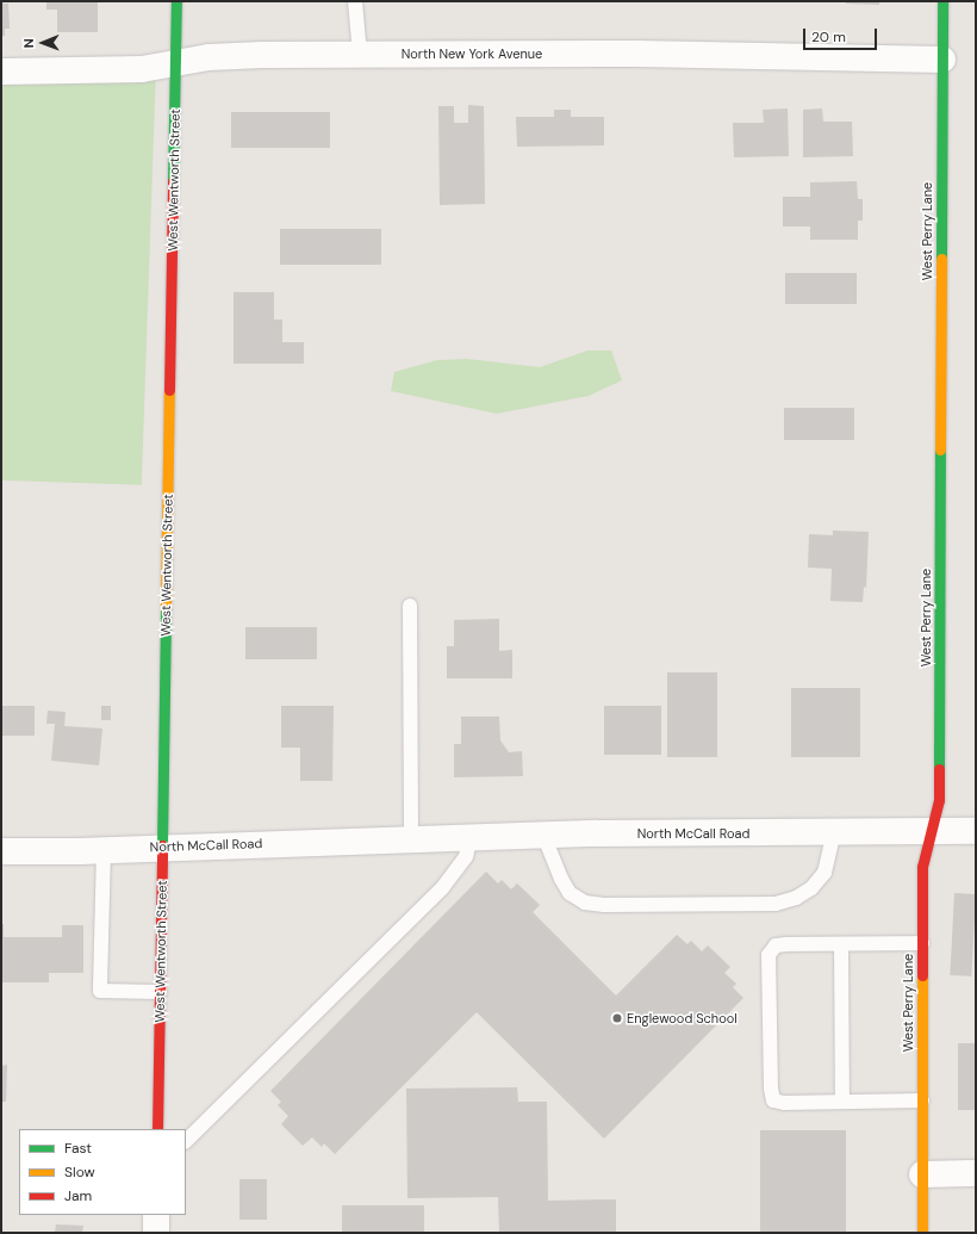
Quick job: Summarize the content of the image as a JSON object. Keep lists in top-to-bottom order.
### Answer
{
  "streets": {
    "street": [
      "North New York Avenue",
      "West Wentworth Street",
      "West Perry Lane",
      "North McCall Road"
    ]
  },
  "crossings": [
    ["North New York Avenue", "West Wentworth Street"],
    ["North New York Avenue", "West Perry Lane"],
    ["West Wentworth Street", "North McCall Road"],
    ["West Perry Lane", "North McCall Road"]
  ],
  "places": ["Englewood School"],
  "legend": ["Fast", "Slow", "Jam"],
  "scale_bar": "20 m",
  "north": "left"
}
